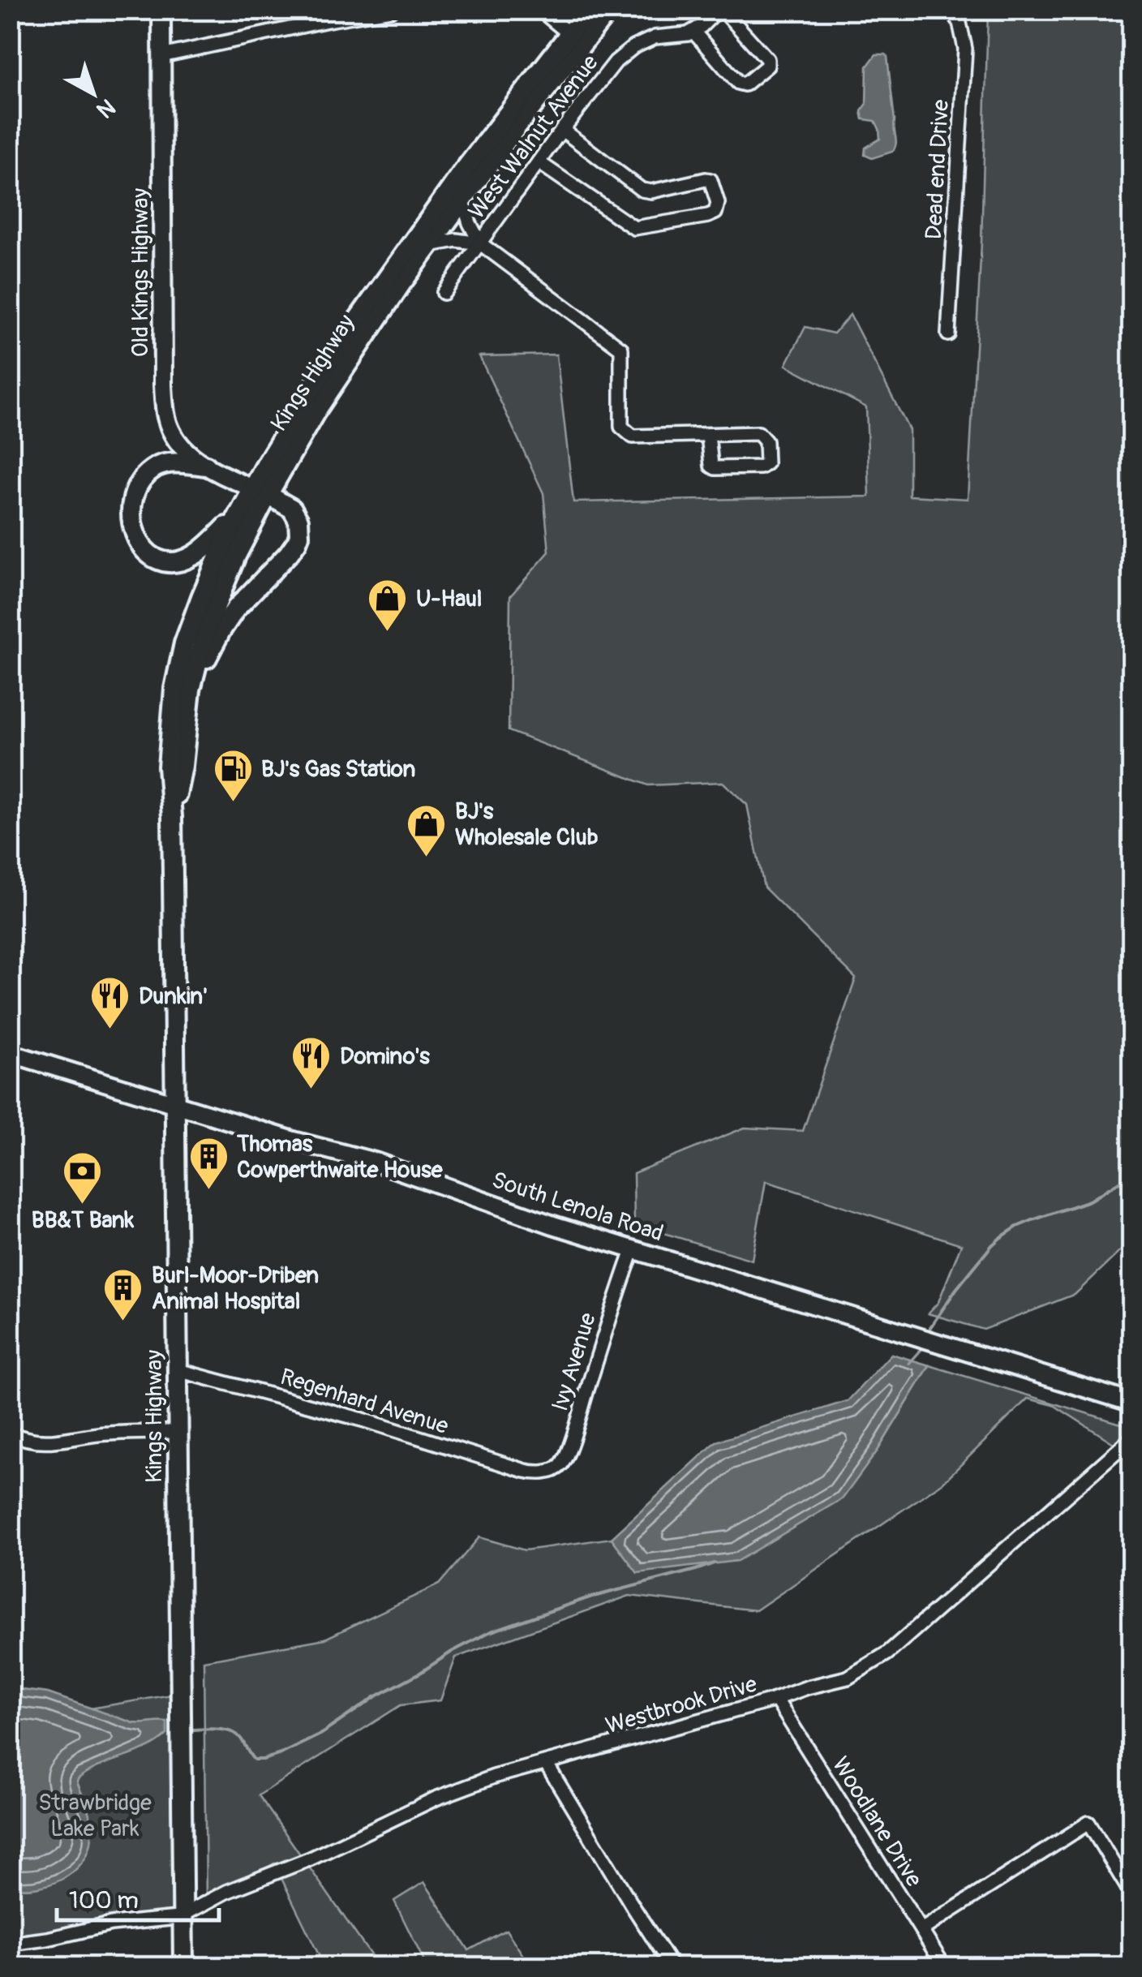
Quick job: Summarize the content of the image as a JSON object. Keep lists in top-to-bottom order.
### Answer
{
  "streets": {
    "main road": ["Kings Highway"],
    "street": [
      "West Walnut Avenue",
      "Dead end Drive",
      "Old Kings Highway",
      "South Lenola Road",
      "Ivy Avenue",
      "Regenhard Avenue",
      "Westbrook Drive",
      "Woodlane Drive"
    ]
  },
  "crossings": [
    ["Old Kings Highway", "Kings Highway"],
    ["Kings Highway", "South Lenola Road"],
    ["Kings Highway", "Regenhard Avenue"],
    ["Kings Highway", "Westbrook Drive"],
    ["South Lenola Road", "Ivy Avenue"],
    ["Ivy Avenue", "Regenhard Avenue"],
    ["Westbrook Drive", "Woodlane Drive"]
  ],
  "parks": ["Strawbridge Lake Park"],
  "places": {
    "shop": ["U-Haul", "BJ's Wholesale Club"],
    "fuel station": ["BJ's Gas Station"],
    "restaurant": ["Dunkin'", "Domino's"],
    "building": ["Thomas Cowperthwaite House", "Burl-Moor-Driben Animal Hospital"],
    "bank": ["BB&T Bank"]
  },
  "scale_bar": "100 m",
  "north": "bottom right"
}
